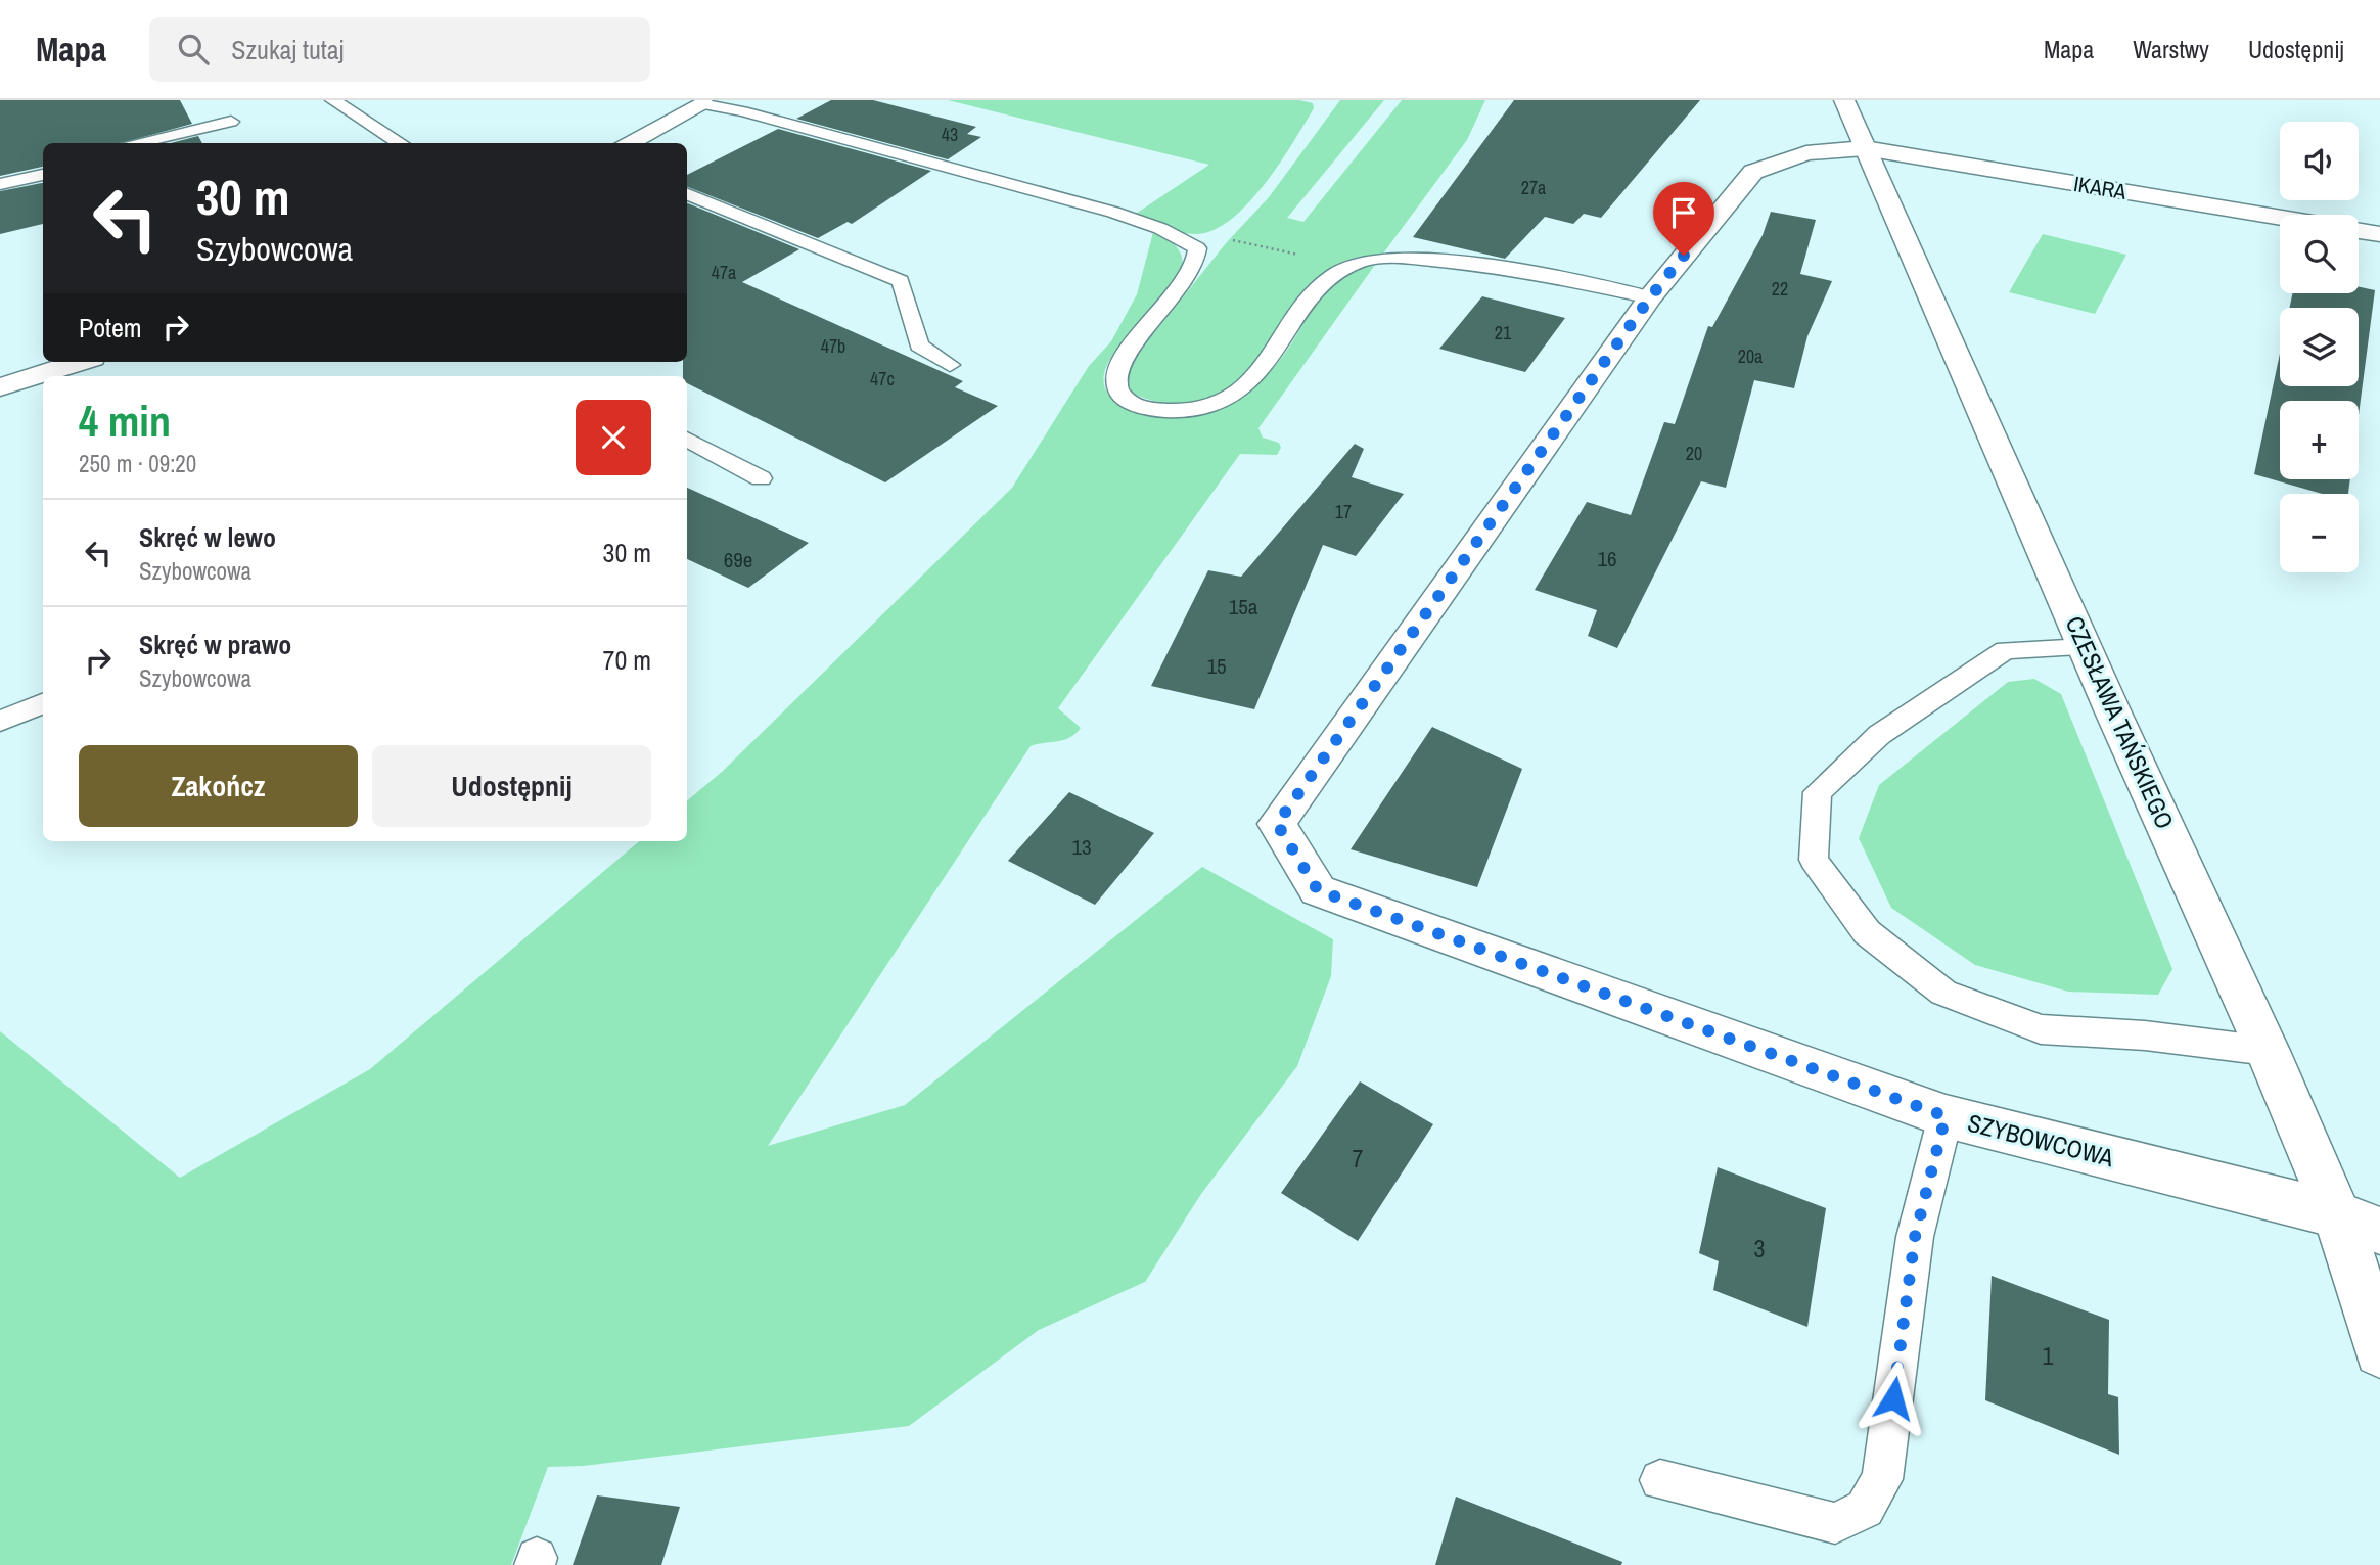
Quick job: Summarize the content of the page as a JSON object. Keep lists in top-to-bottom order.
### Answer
{
  "streets": {
    "street": ["IKARA", "CZESŁAWA TAŃSKIEGO", "SZYBOWCOWA"]
  },
  "crossings": [
    ["IKARA", "CZESŁAWA TAŃSKIEGO"],
    ["IKARA", "SZYBOWCOWA"],
    ["CZESŁAWA TAŃSKIEGO", "SZYBOWCOWA"]
  ],
  "house_numbers": [
    "43",
    "27a",
    "47a",
    "22",
    "21",
    "47b",
    "20a",
    "47c",
    "20",
    "17",
    "16",
    "69e",
    "15a",
    "15",
    "13",
    "7",
    "3",
    "1"
  ],
  "page": {
    "header": "Mapa",
    "search": "Szukaj tutaj",
    "nav": ["Mapa", "Warstwy", "Udostępnij"],
    "map_buttons": ["+", "−"],
    "turn": ["30 m", "Szybowcowa"],
    "then": "Potem",
    "heading": ["4 min", "250 m · 09:20"],
    "list": [
      {
        "name": "Skręć w lewo",
        "note": "Szybowcowa",
        "value": "30 m"
      },
      {
        "name": "Skręć w prawo",
        "note": "Szybowcowa",
        "value": "70 m"
      }
    ],
    "buttons": ["Zakończ", "Udostępnij"]
  }
}
